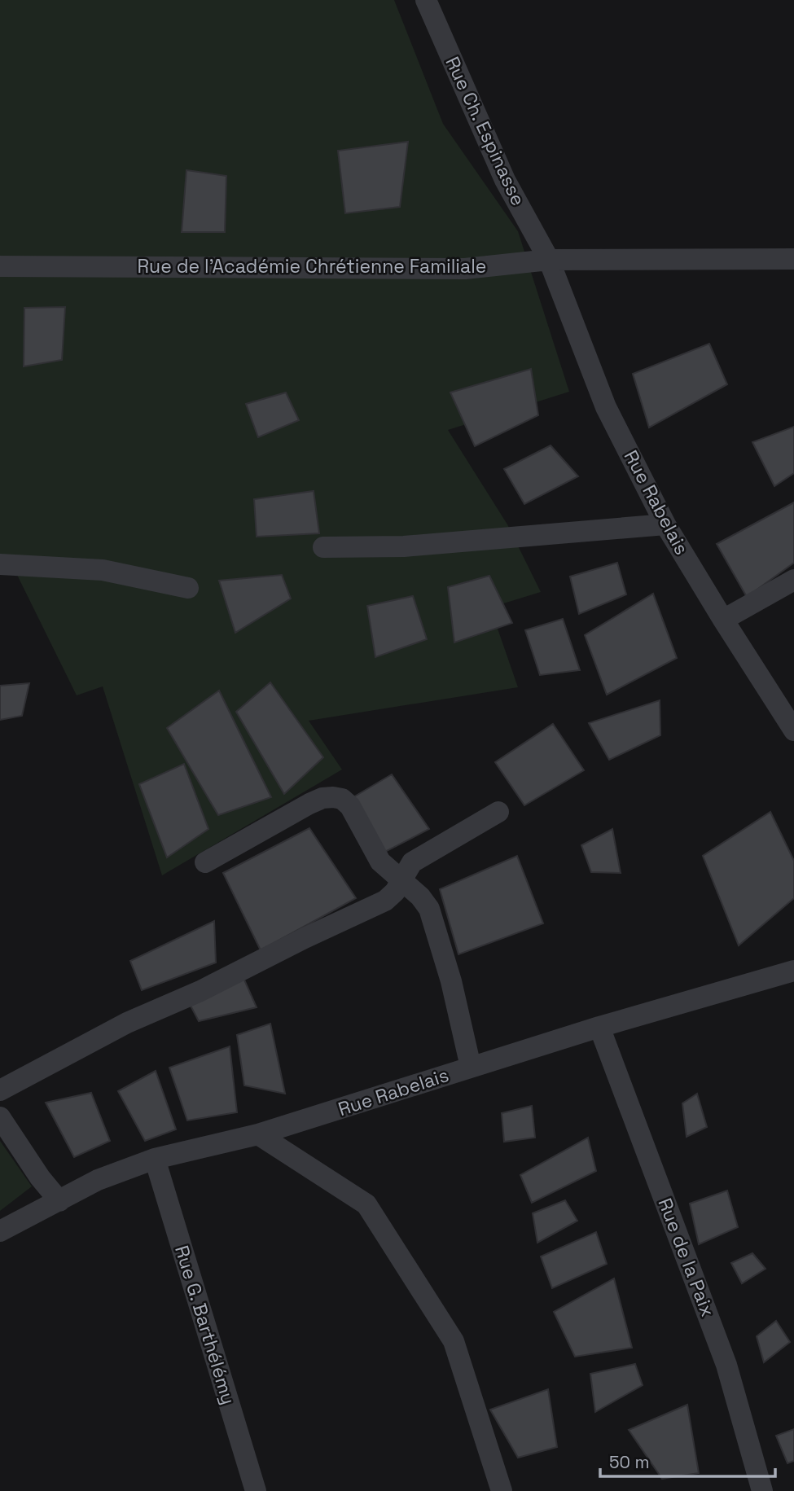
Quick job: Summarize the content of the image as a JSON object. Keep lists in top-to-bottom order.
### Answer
{
  "streets": {
    "street": [
      "Rue Ch. Espinasse",
      "Rue de l'Académie Chrétienne Familiale",
      "Rue Rabelais",
      "Rue de la Paix",
      "Rue G. Barthélémy"
    ]
  },
  "crossings": [
    ["Rue Ch. Espinasse", "Rue de l'Académie Chrétienne Familiale"],
    ["Rue Ch. Espinasse", "Rue Rabelais"],
    ["Rue de l'Académie Chrétienne Familiale", "Rue Rabelais"],
    ["Rue Rabelais", "Rue de la Paix"],
    ["Rue Rabelais", "Rue G. Barthélémy"]
  ],
  "scale_bar": "50 m"
}
